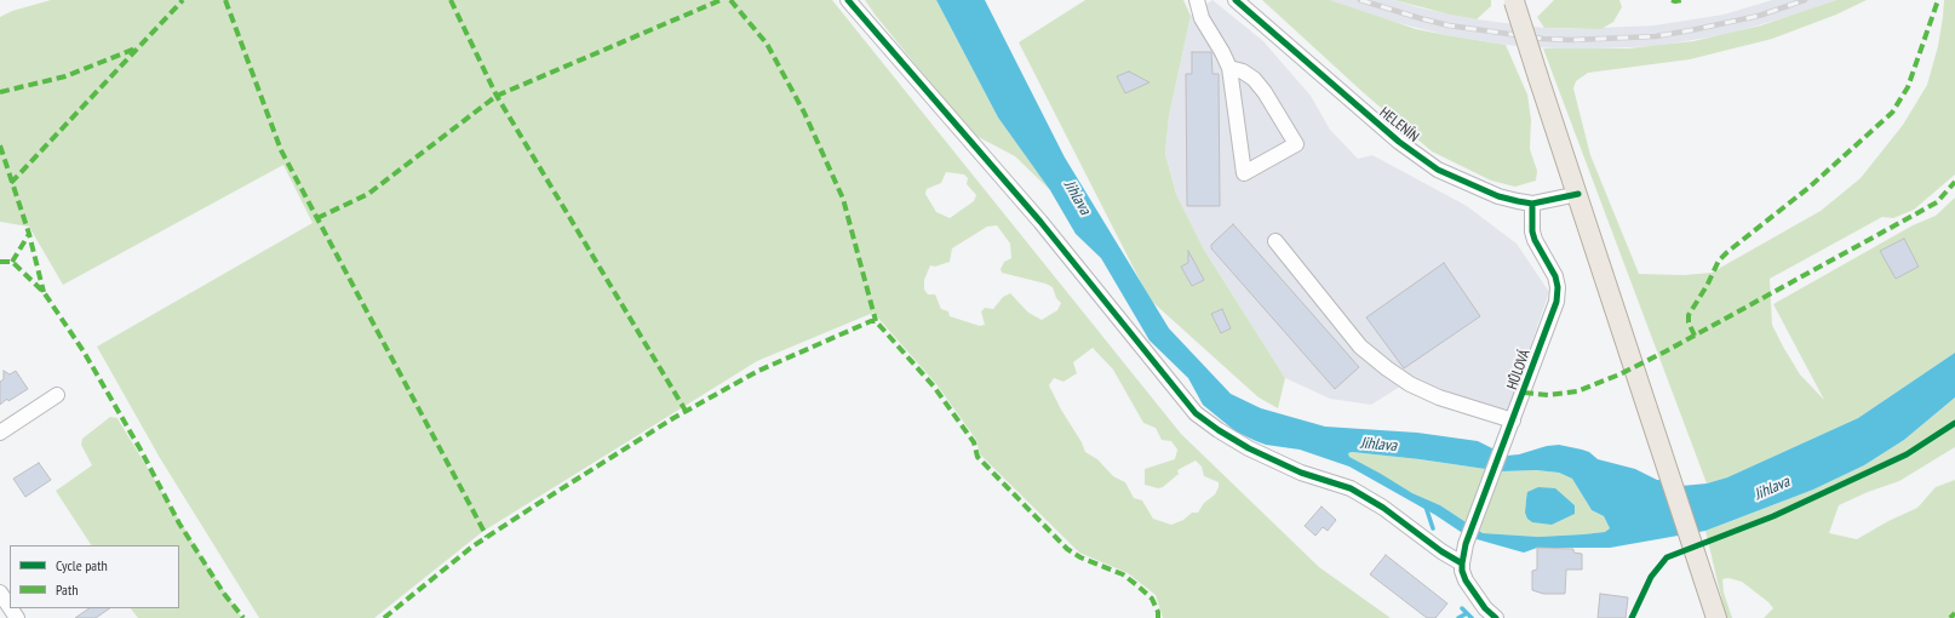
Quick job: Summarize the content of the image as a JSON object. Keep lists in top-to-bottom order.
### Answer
{
  "streets": {
    "street": ["HELENÍN", "HŮLOVÁ"]
  },
  "crossings": [
    ["HELENÍN", "HŮLOVÁ"]
  ],
  "water": ["Jihlava"],
  "legend": ["Cycle path", "Path"]
}
